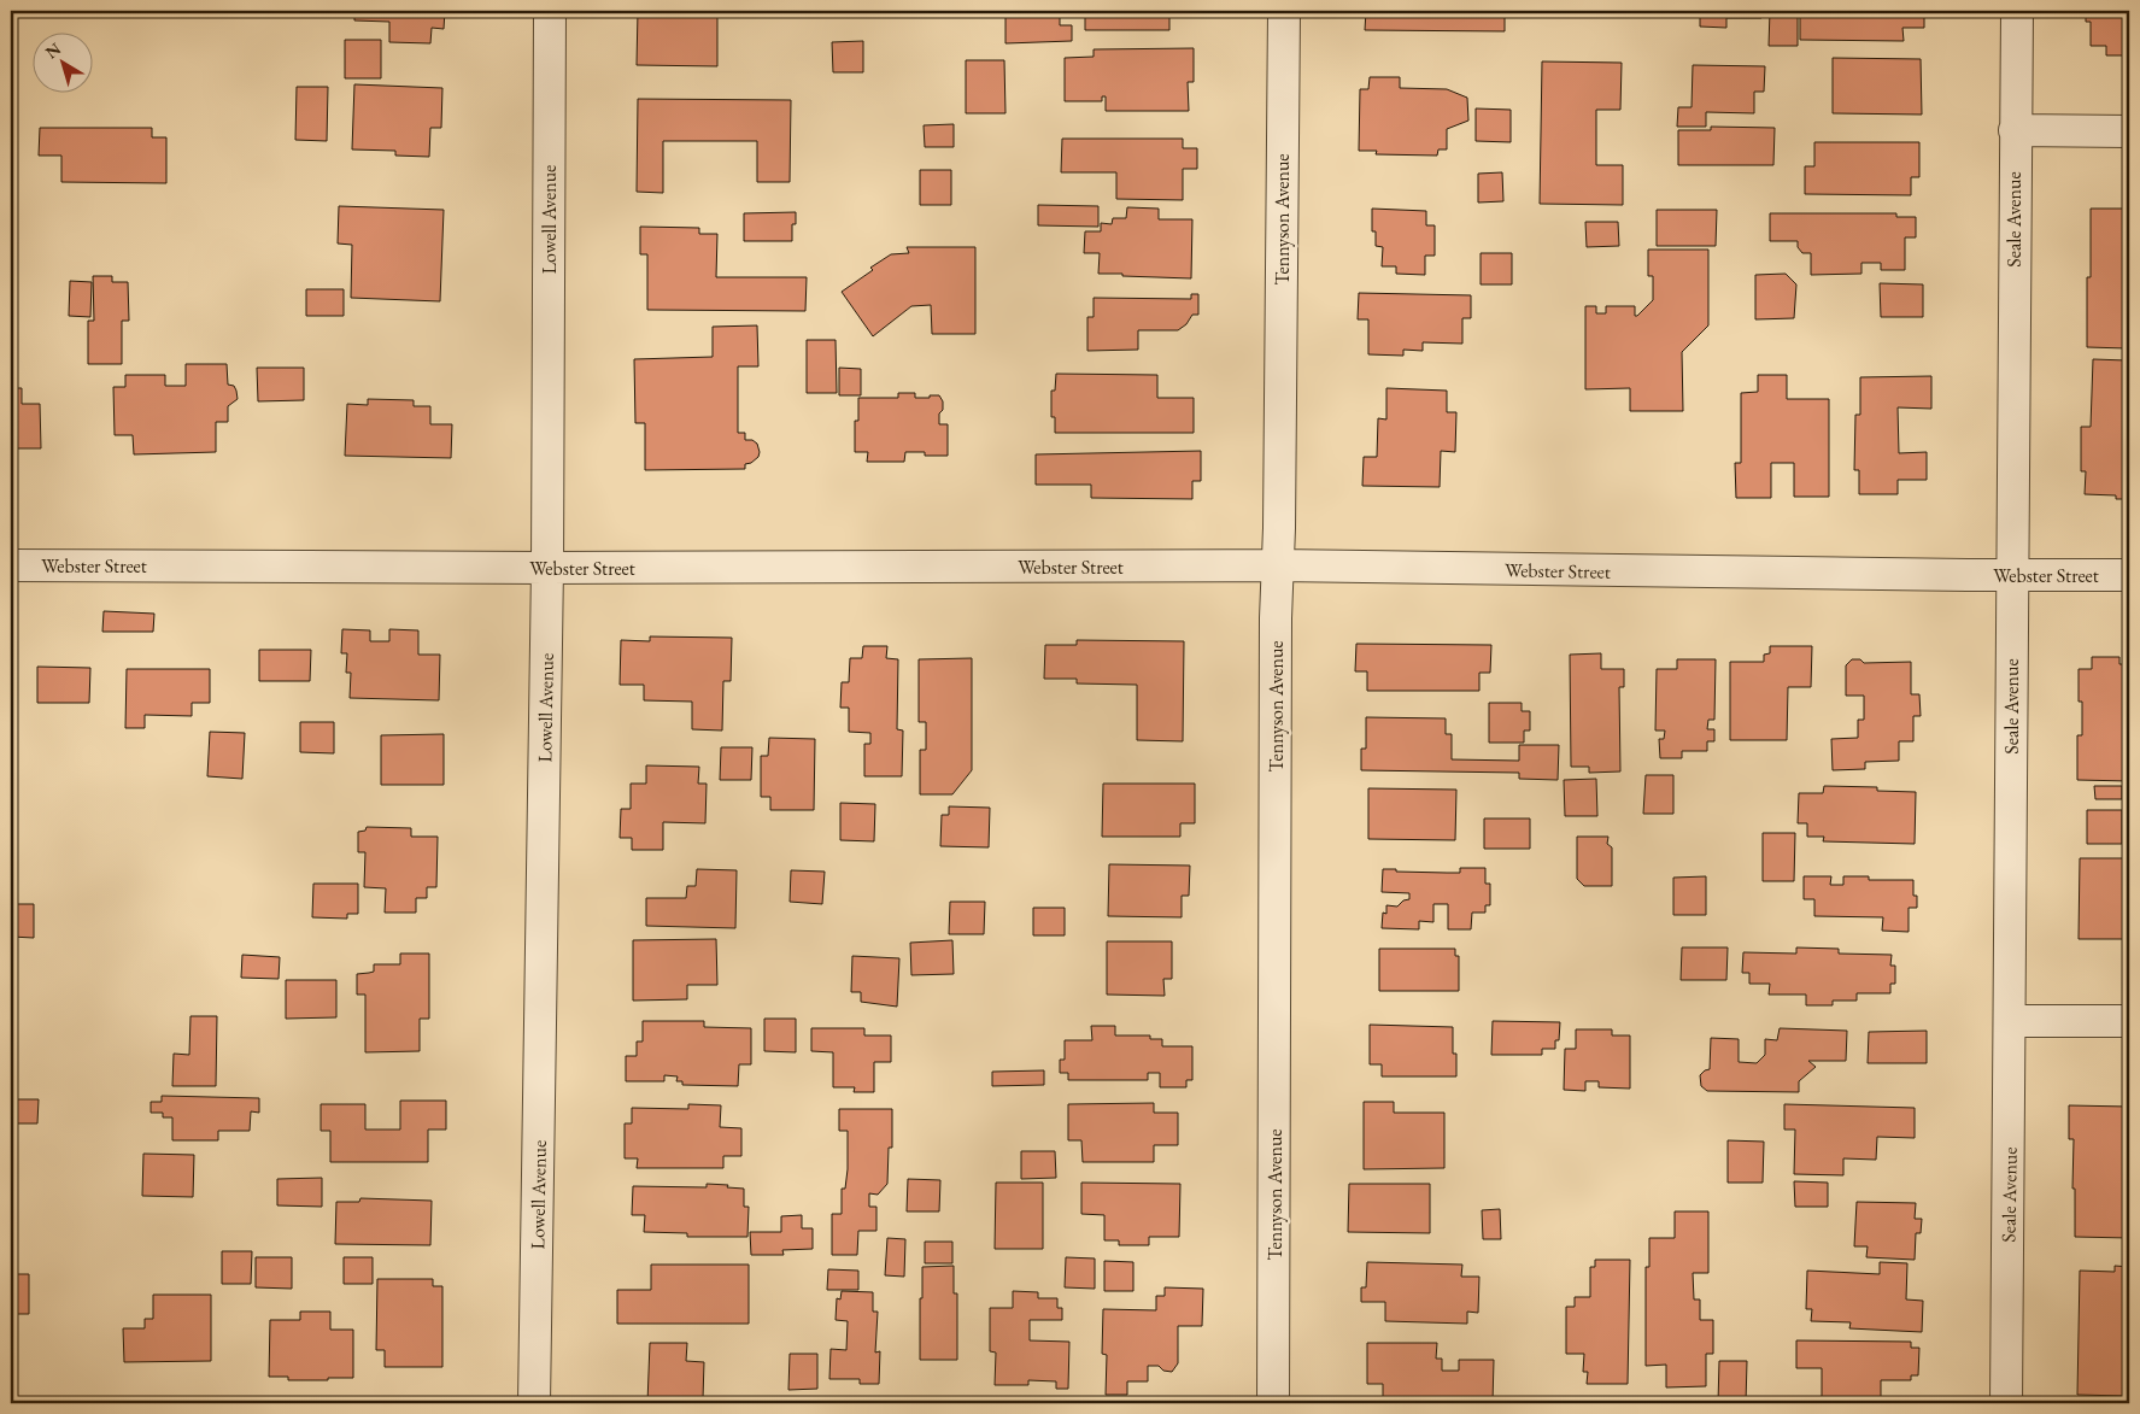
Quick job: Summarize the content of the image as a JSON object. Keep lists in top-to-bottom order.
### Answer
{
  "streets": {
    "street": [
      "Lowell Avenue",
      "Tennyson Avenue",
      "Seale Avenue",
      "Webster Street"
    ]
  },
  "crossings": [
    ["Lowell Avenue", "Webster Street"],
    ["Tennyson Avenue", "Webster Street"],
    ["Seale Avenue", "Webster Street"]
  ],
  "north": "top left"
}
